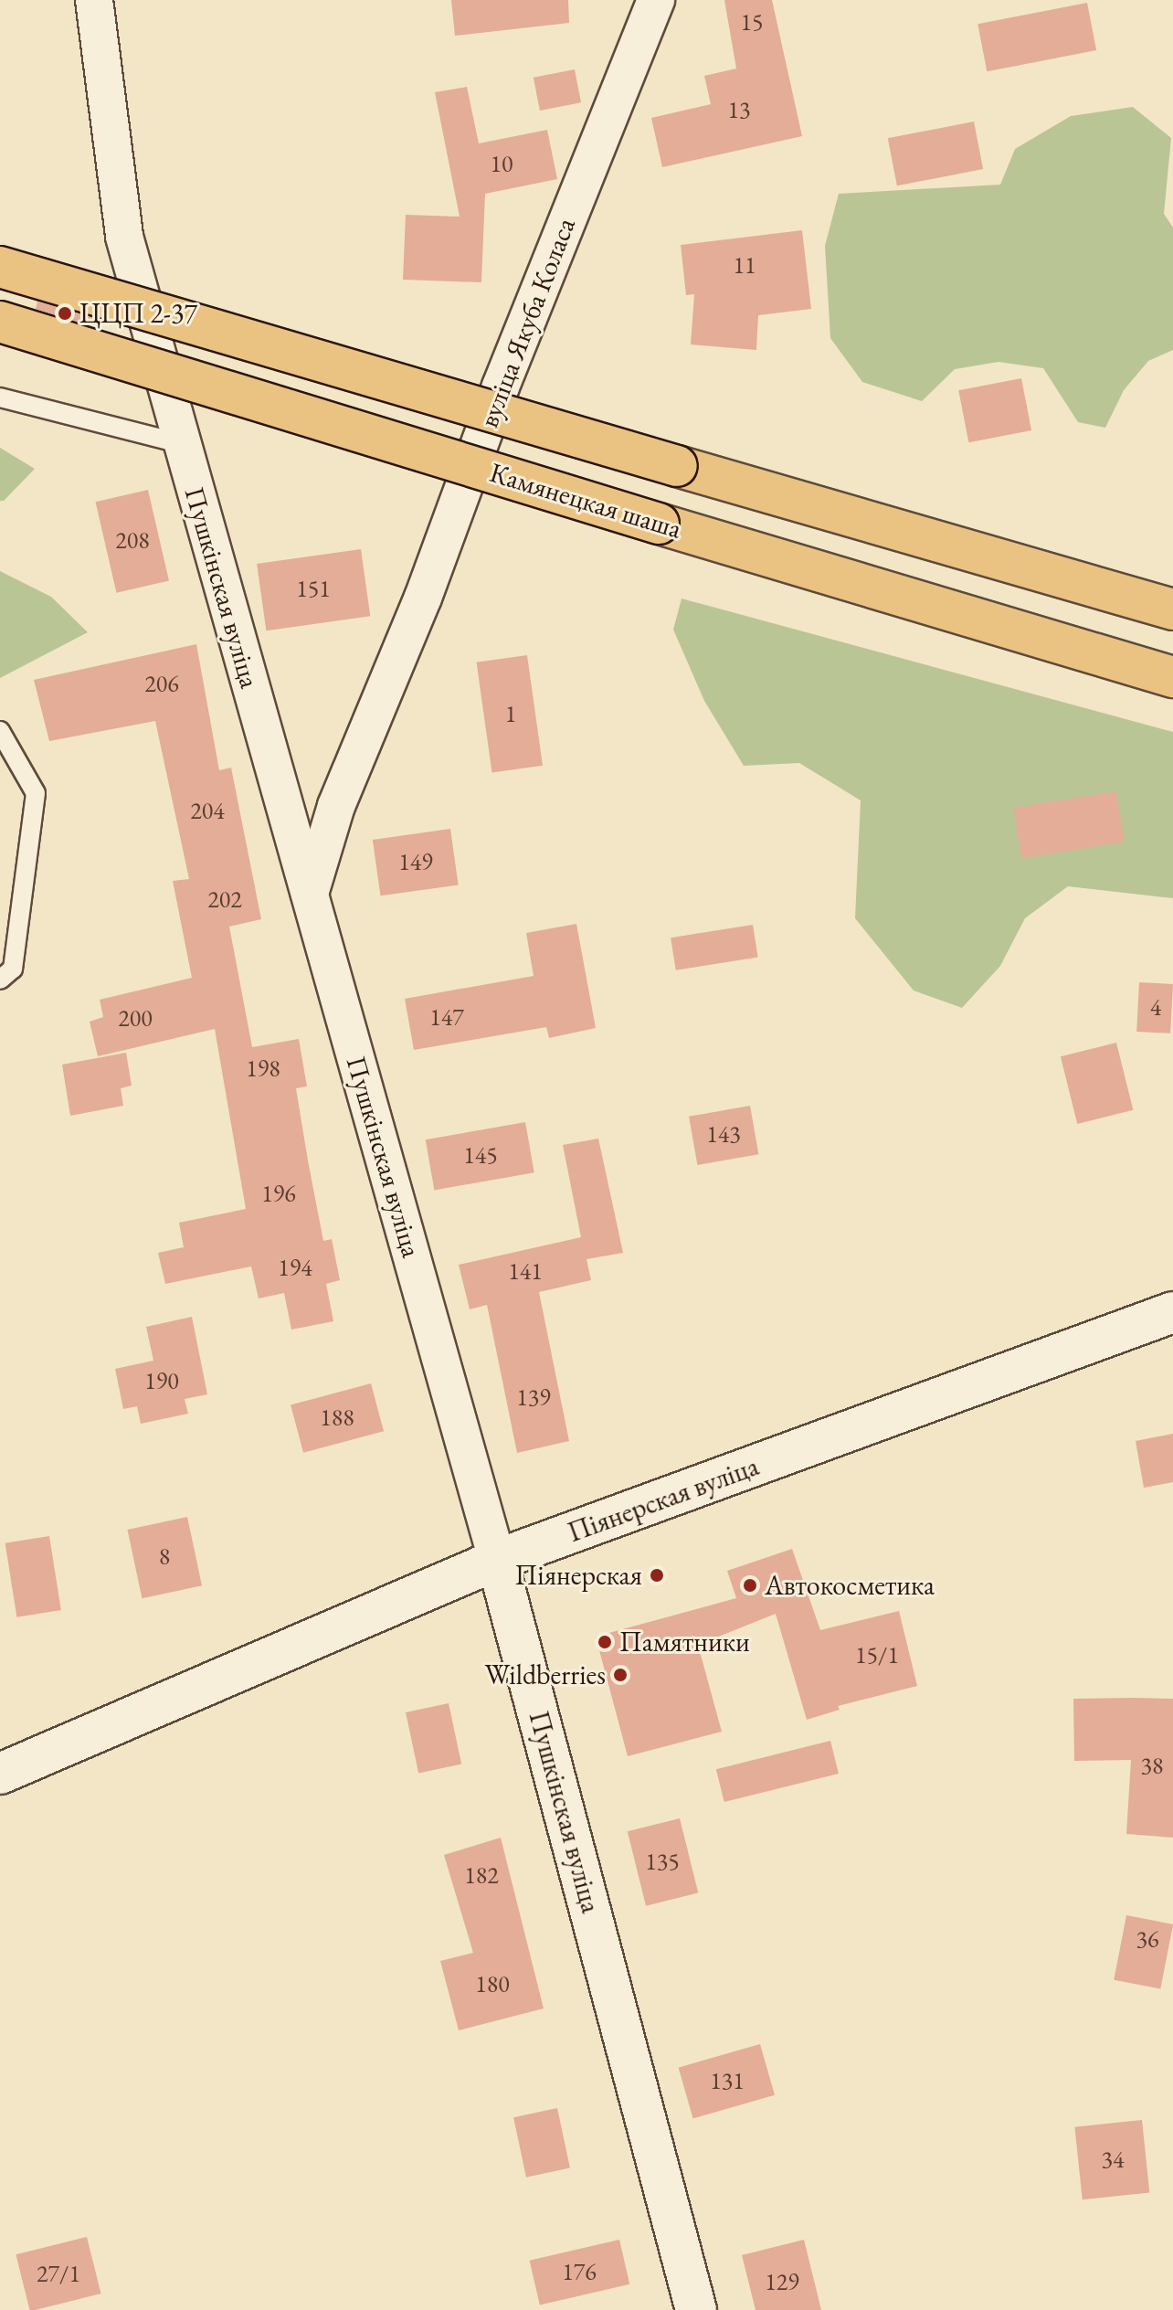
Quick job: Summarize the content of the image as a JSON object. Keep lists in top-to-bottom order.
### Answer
{
  "streets": {
    "main road": ["Камянецкая шаша", "Пушкінская вуліца", "Піянерская вуліца"],
    "street": ["вуліца Якуба Коласа"]
  },
  "crossings": [
    ["вуліца Якуба Коласа", "Пушкінская вуліца"],
    ["Пушкінская вуліца", "Піянерская вуліца"]
  ],
  "places": [
    "ЦЦП 2-37",
    "Піянерская",
    "Автокосметика",
    "Памятники",
    "Wildberries"
  ],
  "house_numbers": [
    "15",
    "13",
    "10",
    "11",
    "208",
    "151",
    "206",
    "1",
    "204",
    "149",
    "202",
    "4",
    "147",
    "200",
    "198",
    "143",
    "145",
    "196",
    "194",
    "141",
    "190",
    "139",
    "188",
    "8",
    "15/1",
    "38",
    "135",
    "182",
    "36",
    "180",
    "131",
    "34",
    "176",
    "27/1",
    "129"
  ]
}
